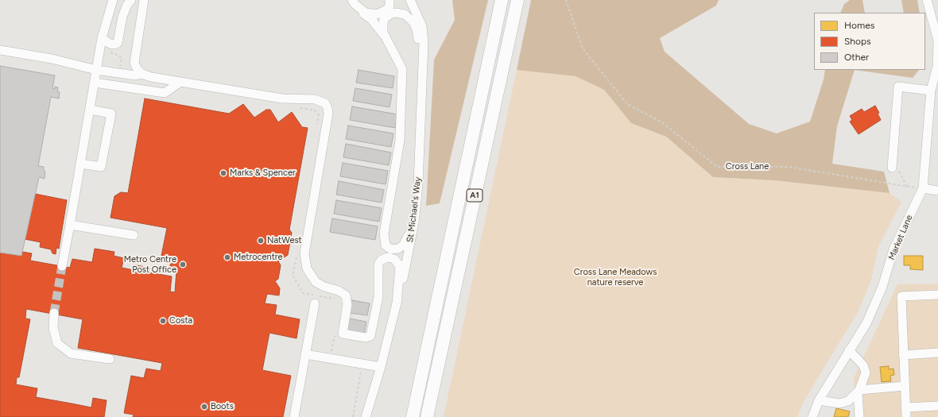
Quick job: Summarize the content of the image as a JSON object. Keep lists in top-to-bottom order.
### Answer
{
  "streets": {
    "highway": ["A1"],
    "street": ["St Michael's Way", "Market Lane"],
    "path": ["Cross Lane"]
  },
  "parks": ["Cross Lane Meadows nature reserve"],
  "places": [
    "Marks & Spencer",
    "NatWest",
    "Metrocentre",
    "Metro Centre Post Office",
    "Costa",
    "Boots"
  ],
  "legend": ["Homes", "Shops", "Other"]
}
